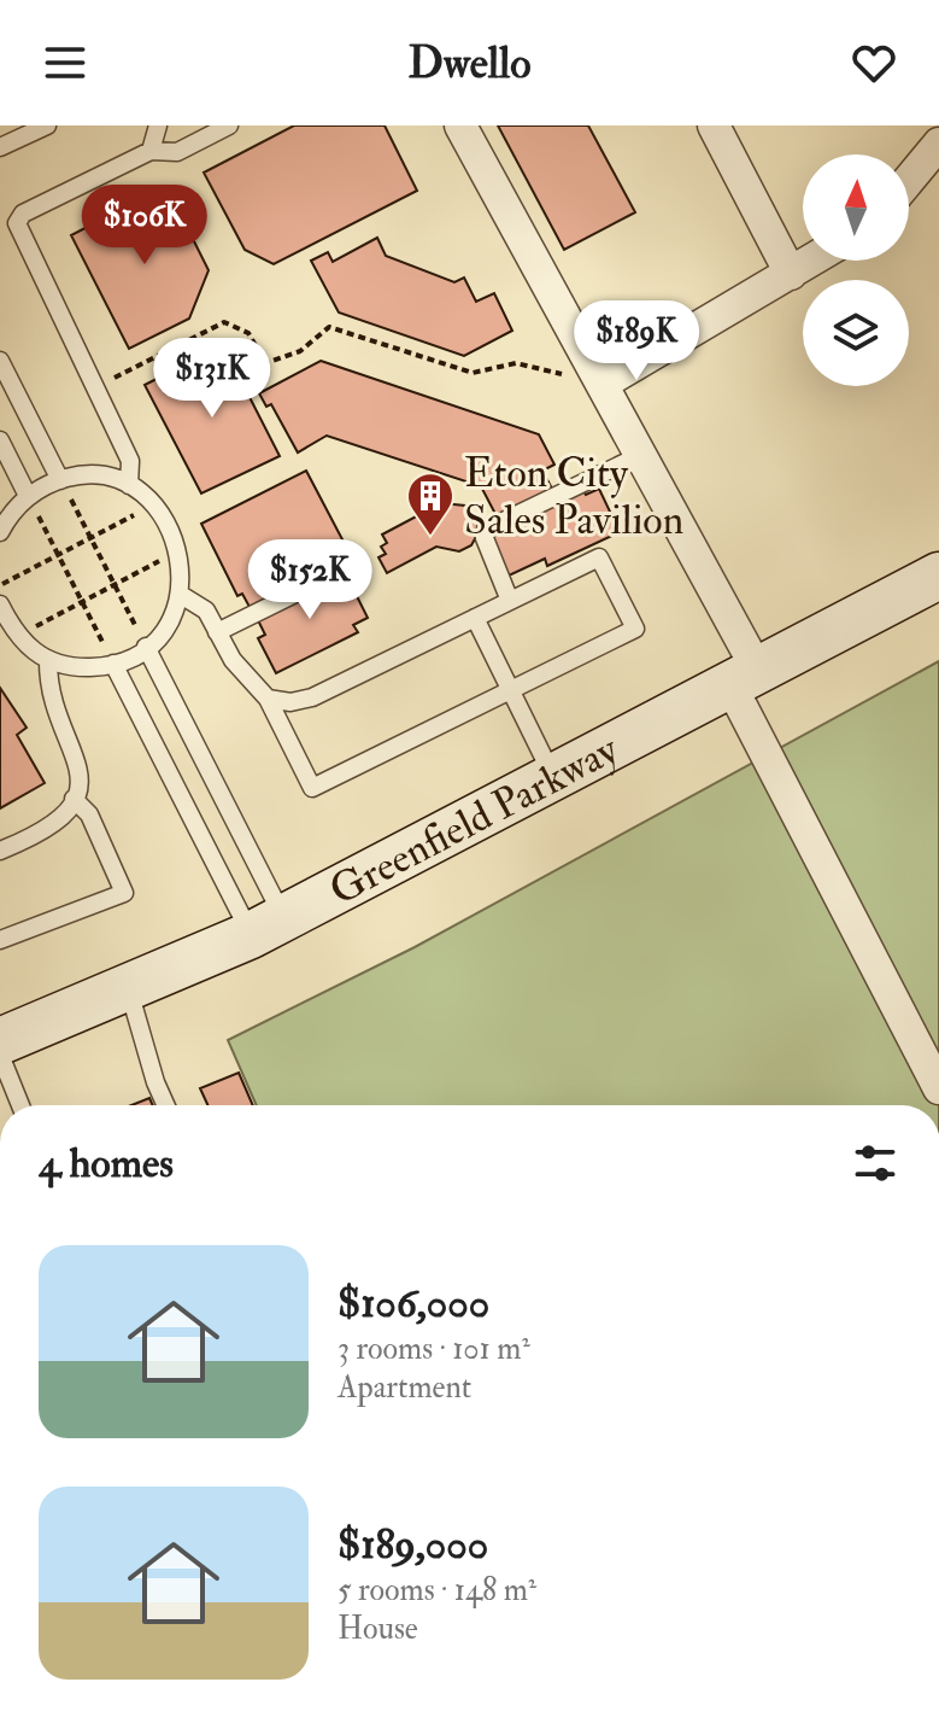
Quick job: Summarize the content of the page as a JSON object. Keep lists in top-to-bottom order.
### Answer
{
  "streets": {
    "main road": ["Greenfield Parkway"]
  },
  "places": {
    "building": ["Eton City Sales Pavilion"]
  },
  "north": "top",
  "page": {
    "header": "Dwello",
    "price": [
      "$106K",
      "$189K",
      "$131K",
      "$152K"
    ],
    "heading": "4 homes",
    "list": [
      {
        "name": "$106,000",
        "note": "3 rooms · 101 m² · Apartment"
      },
      {
        "name": "$189,000",
        "note": "5 rooms · 148 m² · House"
      }
    ]
  }
}
